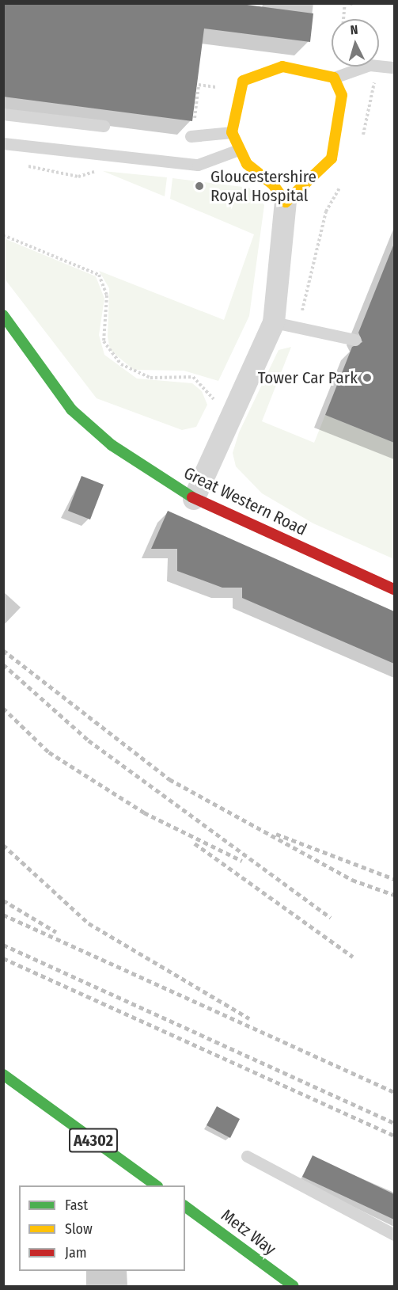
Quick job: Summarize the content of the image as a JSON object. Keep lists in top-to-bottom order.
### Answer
{
  "streets": {
    "street": ["Great Western Road", "A4302", "Metz Way"]
  },
  "places": ["Gloucestershire Royal Hospital", "Tower Car Park"],
  "legend": ["Fast", "Slow", "Jam"],
  "north": "top"
}
